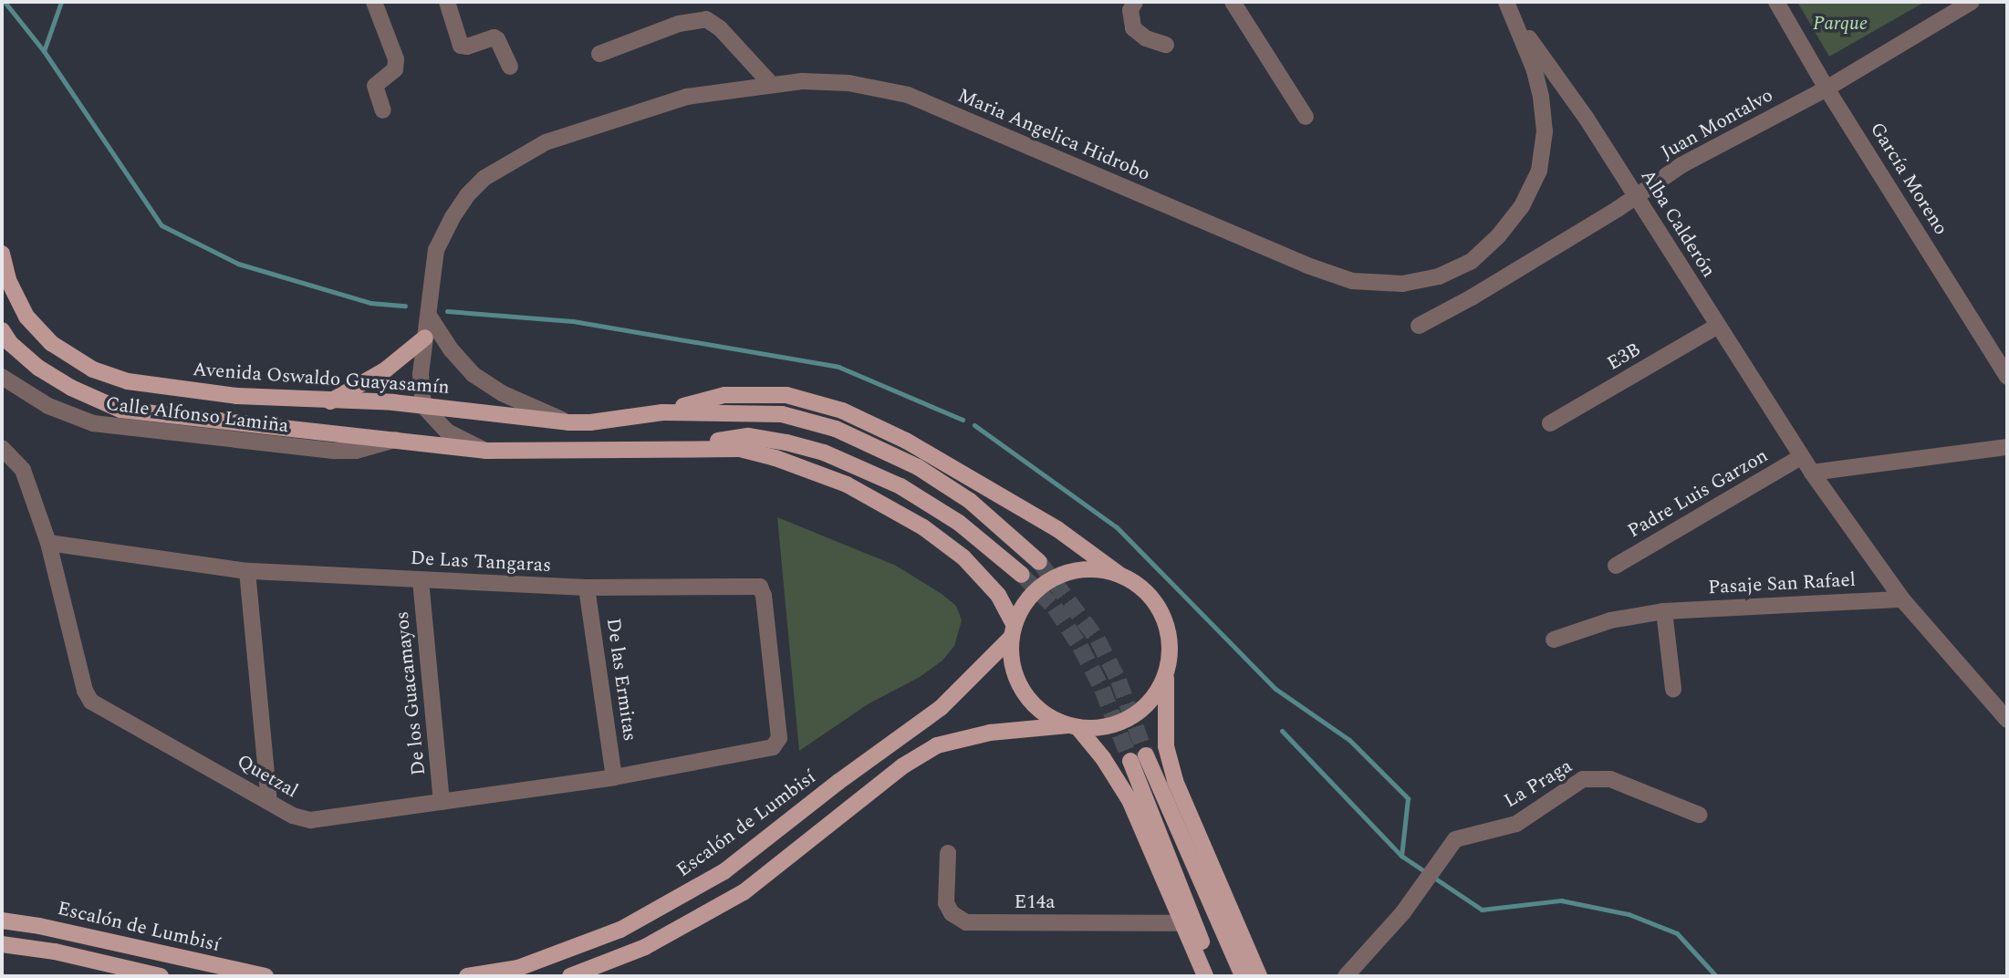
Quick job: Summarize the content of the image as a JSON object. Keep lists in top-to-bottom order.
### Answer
{
  "streets": {
    "main road": ["Avenida Oswaldo Guayasamín", "Escalón de Lumbisí"],
    "street": [
      "Juan Montalvo",
      "Maria Angelica Hidrobo",
      "García Moreno",
      "Alba Calderón",
      "E3B",
      "Calle Alfonso Lamiña",
      "Padre Luis Garzon",
      "De Las Tangaras",
      "Pasaje San Rafael",
      "De las Ermitas",
      "De los Guacamayos",
      "Quetzal",
      "La Praga",
      "E14a"
    ]
  },
  "crossings": [
    ["Juan Montalvo", "García Moreno"],
    ["Juan Montalvo", "Alba Calderón"],
    ["Maria Angelica Hidrobo", "Alba Calderón"],
    ["Maria Angelica Hidrobo", "Avenida Oswaldo Guayasamín"],
    ["Alba Calderón", "E3B"],
    ["Alba Calderón", "Padre Luis Garzon"],
    ["Avenida Oswaldo Guayasamín", "Escalón de Lumbisí"],
    ["De Las Tangaras", "De las Ermitas"],
    ["De Las Tangaras", "De los Guacamayos"],
    ["De Las Tangaras", "Quetzal"],
    ["De las Ermitas", "Quetzal"],
    ["De los Guacamayos", "Quetzal"]
  ],
  "parks": ["Parque"]
}
